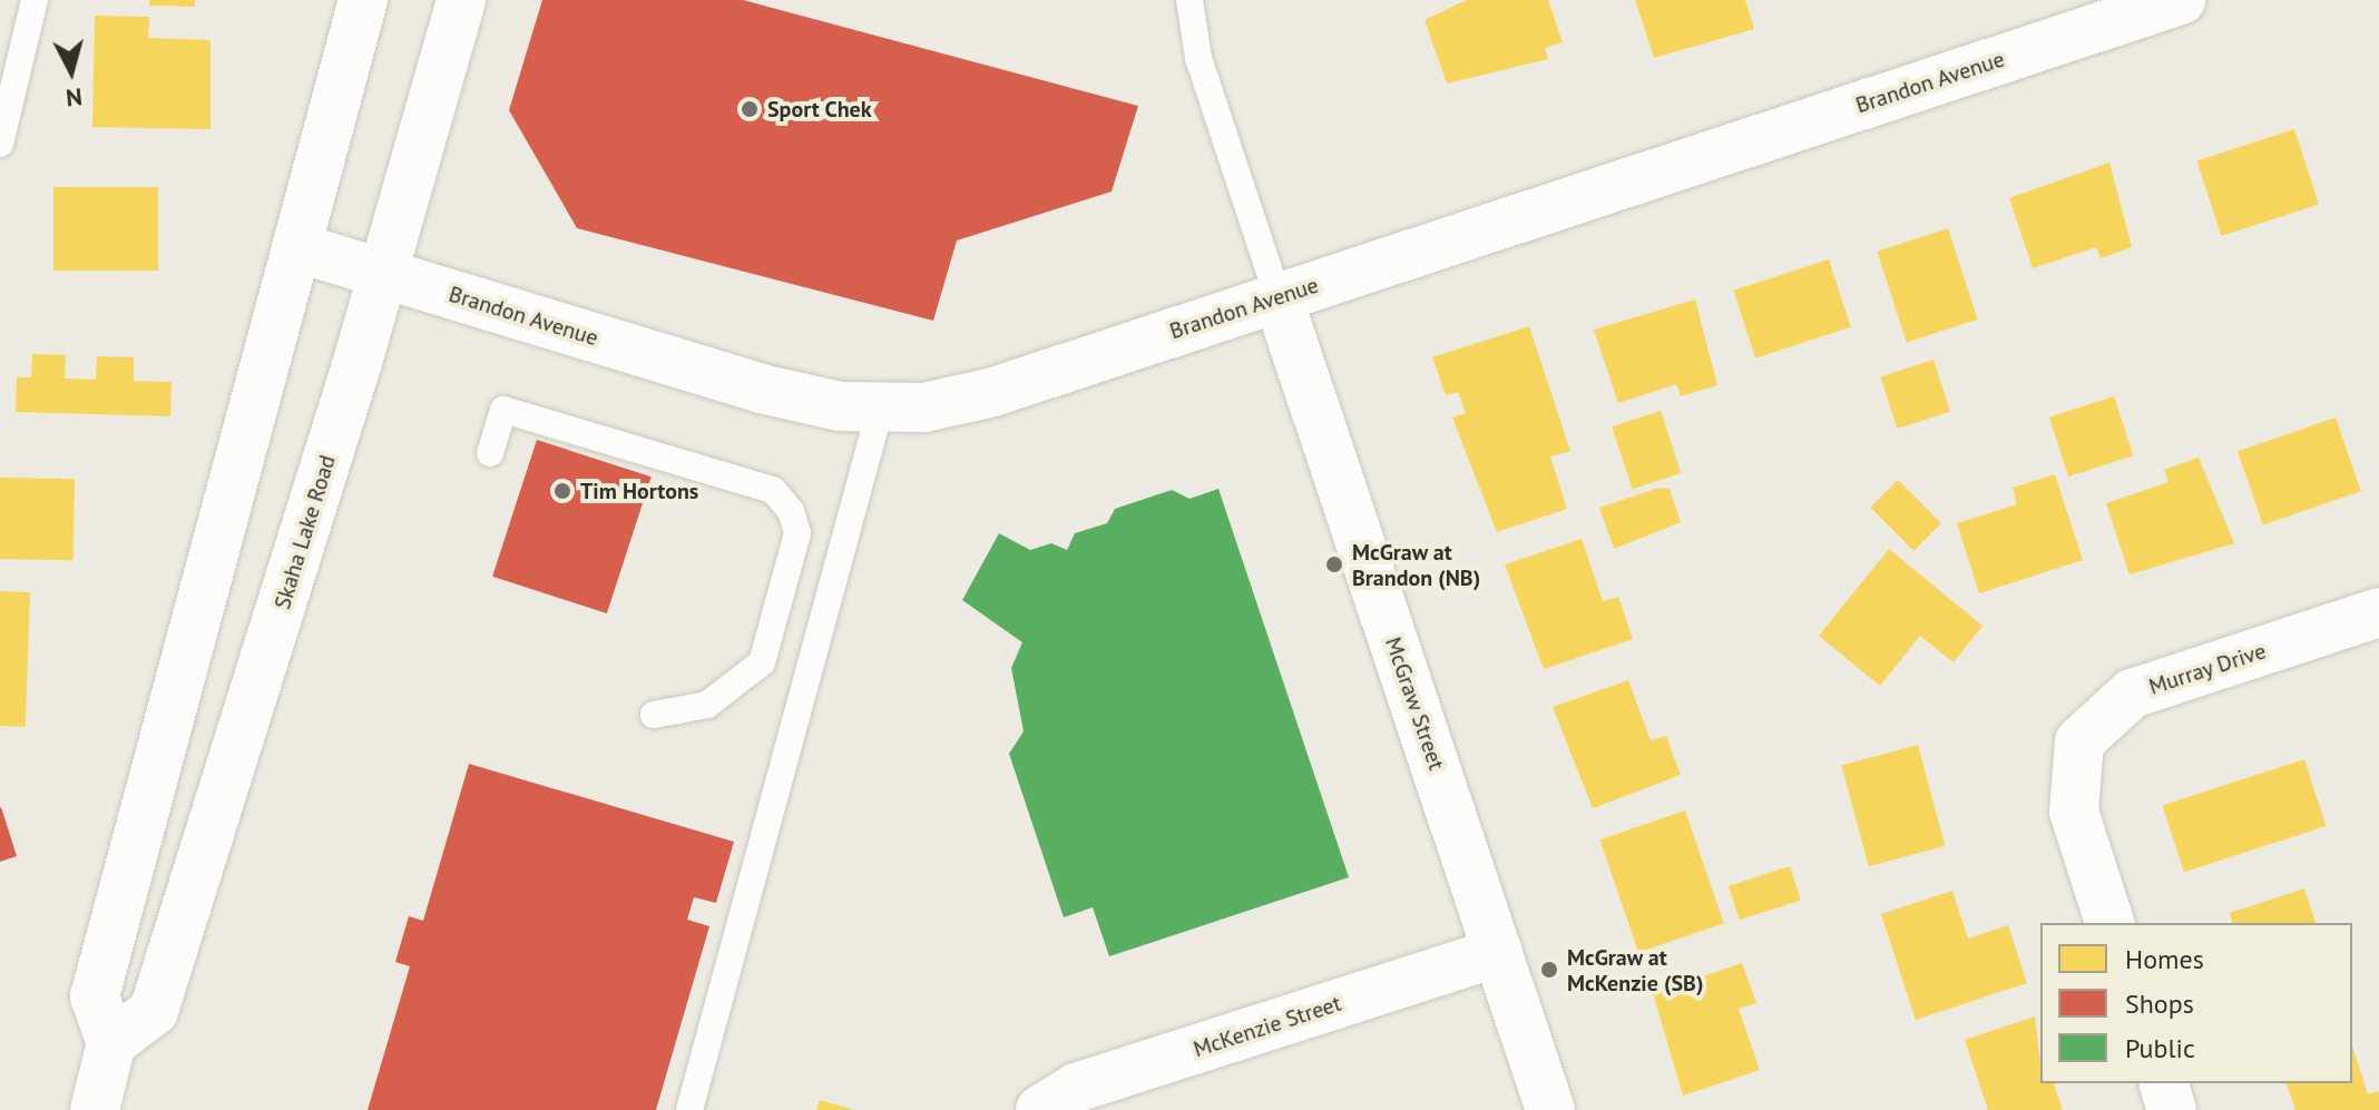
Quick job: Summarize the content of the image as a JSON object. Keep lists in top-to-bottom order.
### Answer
{
  "streets": {
    "street": [
      "Brandon Avenue",
      "Skaha Lake Road",
      "Murray Drive",
      "McGraw Street",
      "McKenzie Street"
    ]
  },
  "crossings": [
    ["Brandon Avenue", "Skaha Lake Road"],
    ["Brandon Avenue", "McGraw Street"],
    ["McGraw Street", "McKenzie Street"]
  ],
  "places": [
    "Sport Chek",
    "Tim Hortons",
    "McGraw at Brandon (NB)",
    "McGraw at McKenzie (SB)"
  ],
  "legend": ["Homes", "Shops", "Public"],
  "north": "bottom"
}
